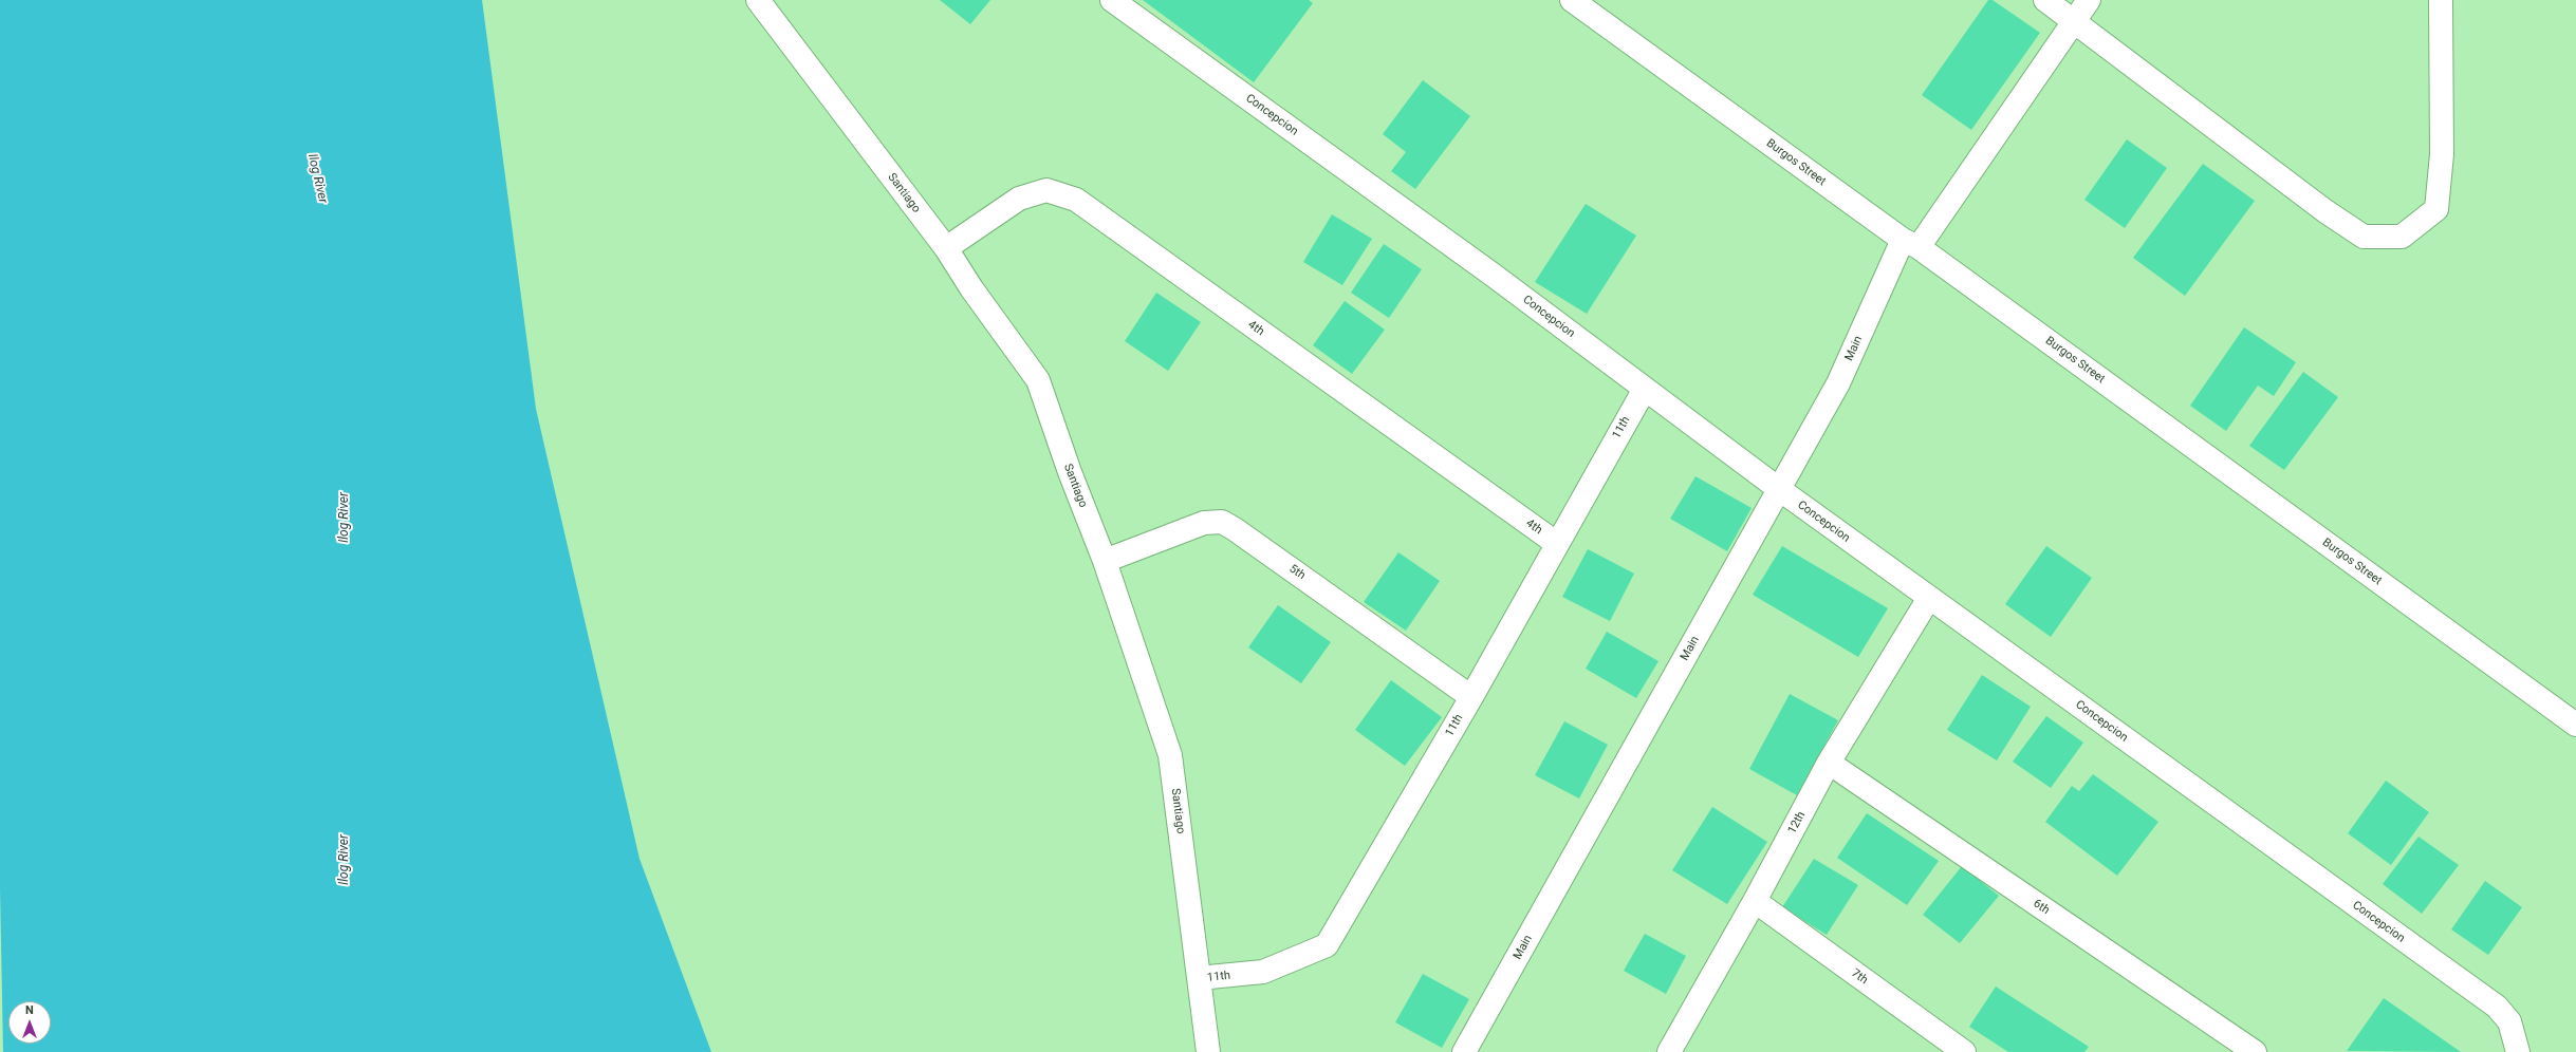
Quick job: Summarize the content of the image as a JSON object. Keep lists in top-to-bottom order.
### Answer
{
  "streets": {
    "street": [
      "Concepcion",
      "Burgos Street",
      "Santiago",
      "4th",
      "Main",
      "11th",
      "5th",
      "12th",
      "6th",
      "7th"
    ]
  },
  "crossings": [
    ["Concepcion", "Main"],
    ["Concepcion", "11th"],
    ["Concepcion", "12th"],
    ["Burgos Street", "Main"],
    ["Santiago", "4th"],
    ["Santiago", "11th"],
    ["Santiago", "5th"],
    ["4th", "11th"],
    ["11th", "5th"],
    ["12th", "6th"],
    ["12th", "7th"]
  ],
  "water": ["Ilog River"],
  "north": "top"
}
